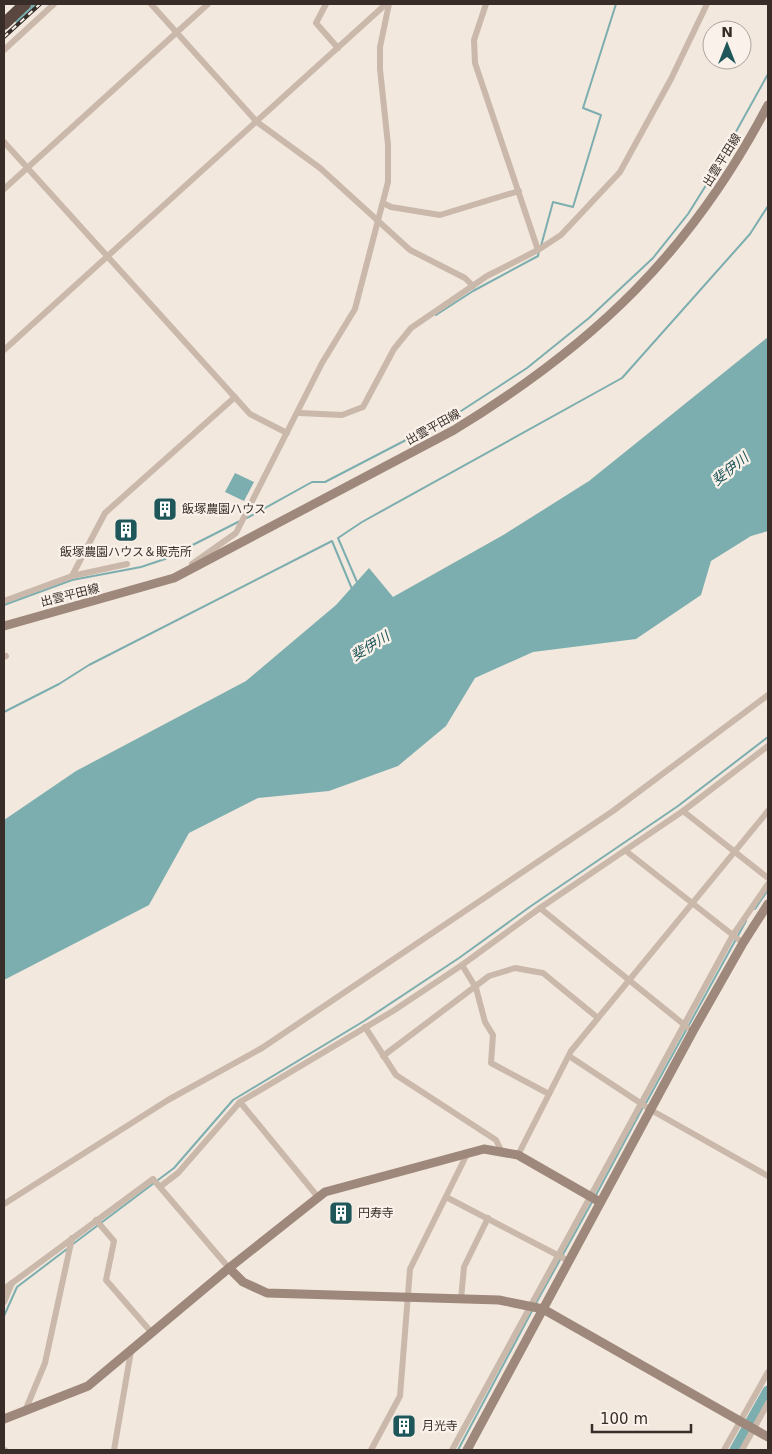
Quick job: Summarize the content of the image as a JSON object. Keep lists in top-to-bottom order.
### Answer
{
  "streets": {
    "street": ["出雲平田線"]
  },
  "water": ["斐伊川"],
  "places": {
    "building": [
      "飯塚農園ハウス",
      "飯塚農園ハウス＆販売所",
      "円寿寺",
      "月光寺"
    ]
  },
  "scale_bar": "100 m",
  "north": "top"
}
